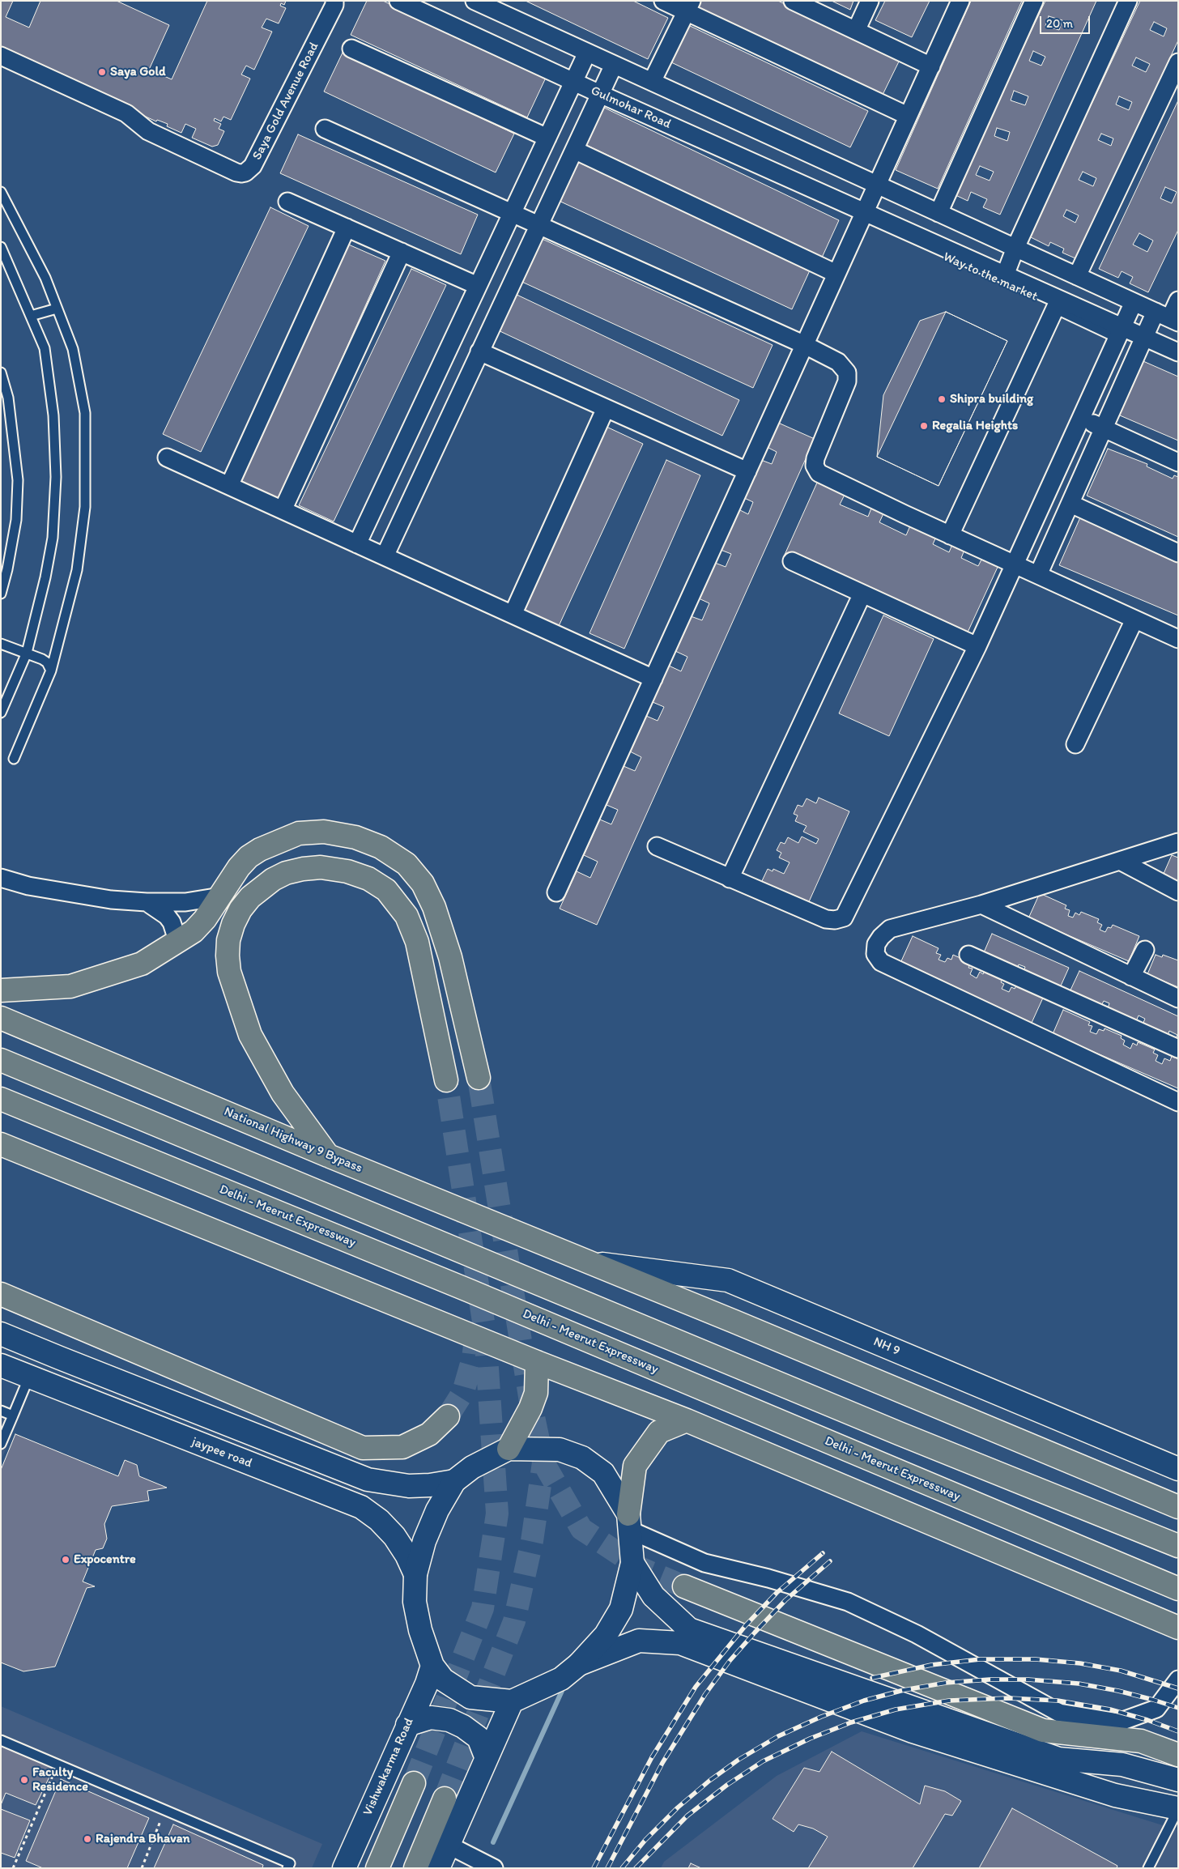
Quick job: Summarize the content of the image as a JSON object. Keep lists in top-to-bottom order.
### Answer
{
  "streets": {
    "highway": ["National Highway 9 Bypass", "Delhi - Meerut Expressway"],
    "street": [
      "Saya Gold Avenue Road",
      "Gulmohar Road",
      "Way to the market",
      "NH 9",
      "jaypee road",
      "Vishwakarma Road"
    ]
  },
  "crossings": [
    ["Gulmohar Road", "Way to the market"],
    ["National Highway 9 Bypass", "NH 9"]
  ],
  "places": [
    "Saya Gold",
    "Shipra building",
    "Regalia Heights",
    "Expocentre",
    "Faculty Residence",
    "Rajendra Bhavan"
  ],
  "scale_bar": "20 m"
}
